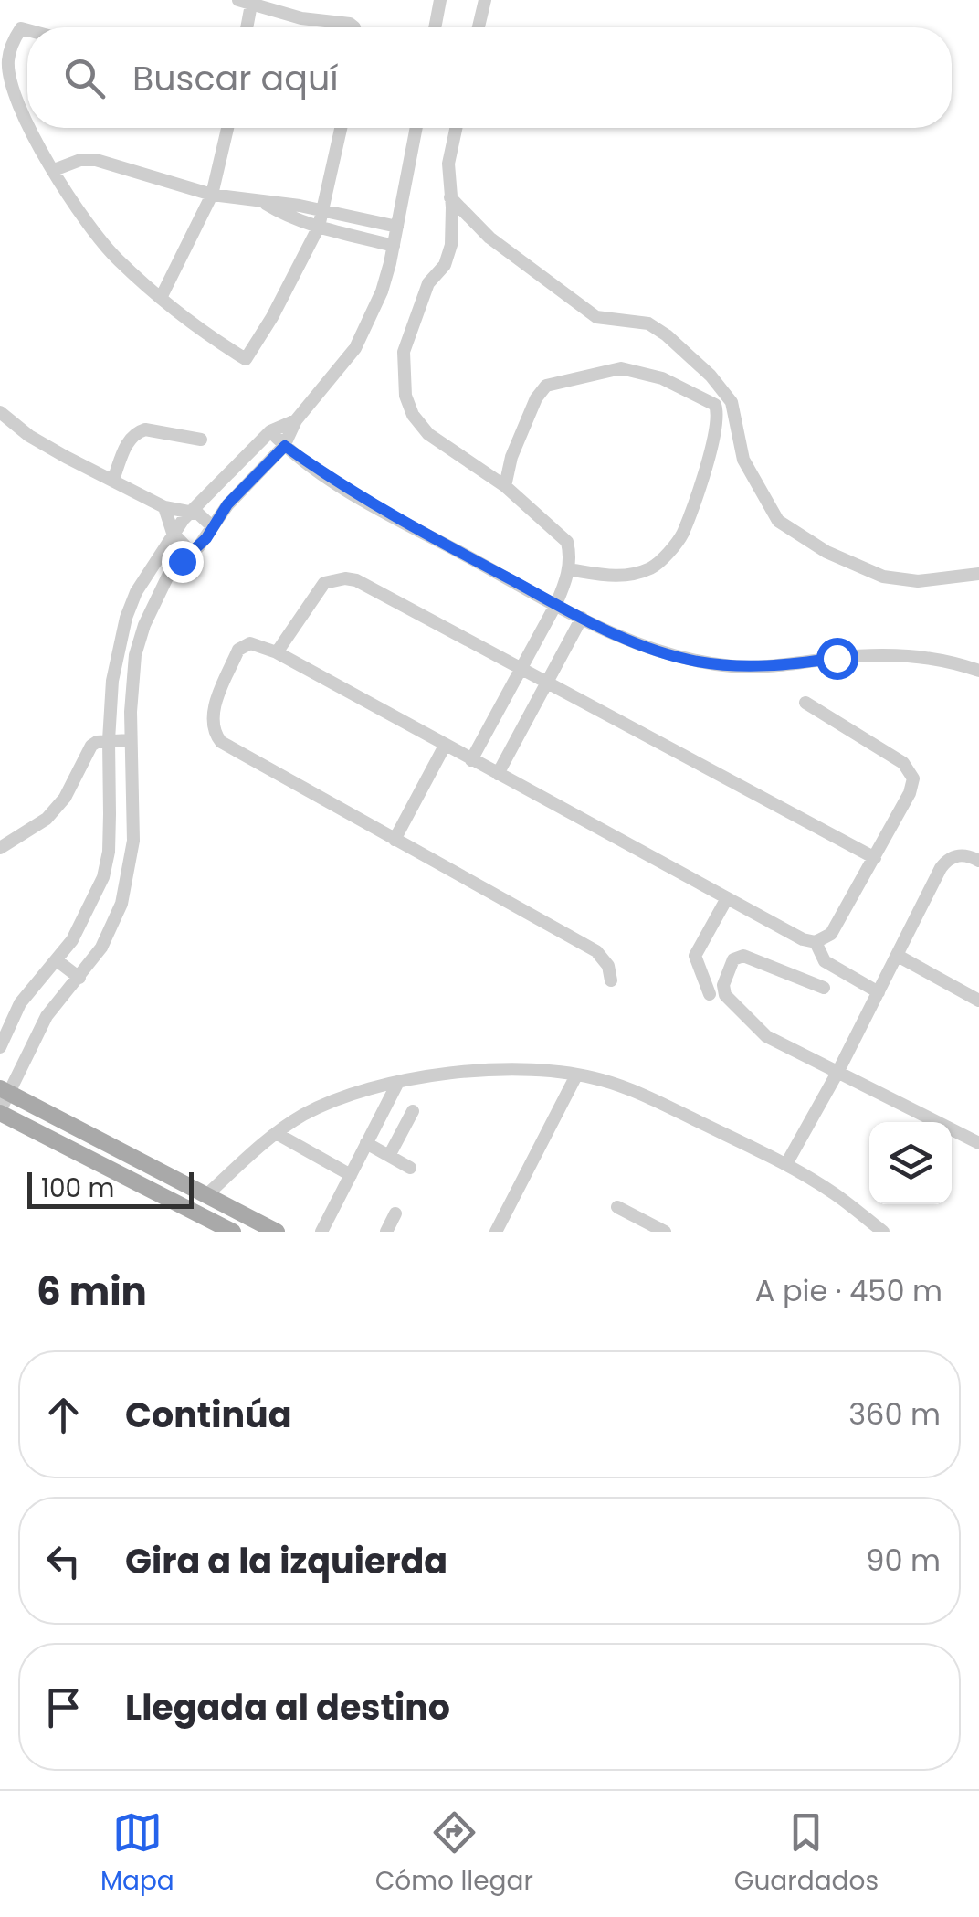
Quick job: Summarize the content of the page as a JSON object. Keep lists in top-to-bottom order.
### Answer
{
  "scale_bar": "100 m",
  "page": {
    "search": "Buscar aquí",
    "scale": "100 m",
    "heading": ["6 min", "A pie · 450 m"],
    "list": [
      ["Continúa", "360 m"],
      ["Gira a la izquierda", "90 m"],
      "Llegada al destino"
    ],
    "nav": ["Mapa", "Cómo llegar", "Guardados"]
  }
}
